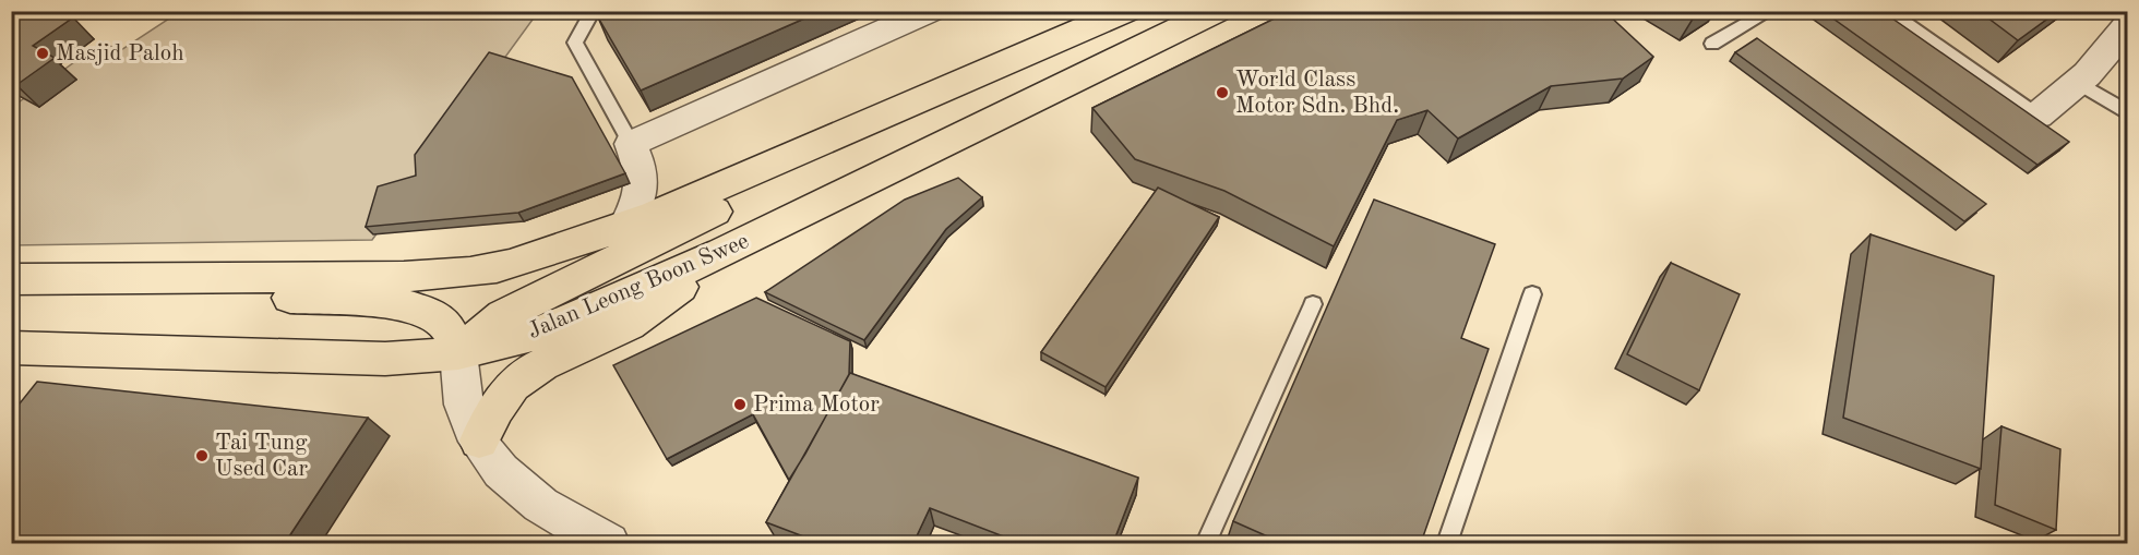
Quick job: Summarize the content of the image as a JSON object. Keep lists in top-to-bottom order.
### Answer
{
  "streets": {
    "main road": ["Jalan Leong Boon Swee"]
  },
  "places": [
    "Masjid Paloh",
    "World Class Motor Sdn. Bhd.",
    "Prima Motor",
    "Tai Tung Used Car"
  ]
}
